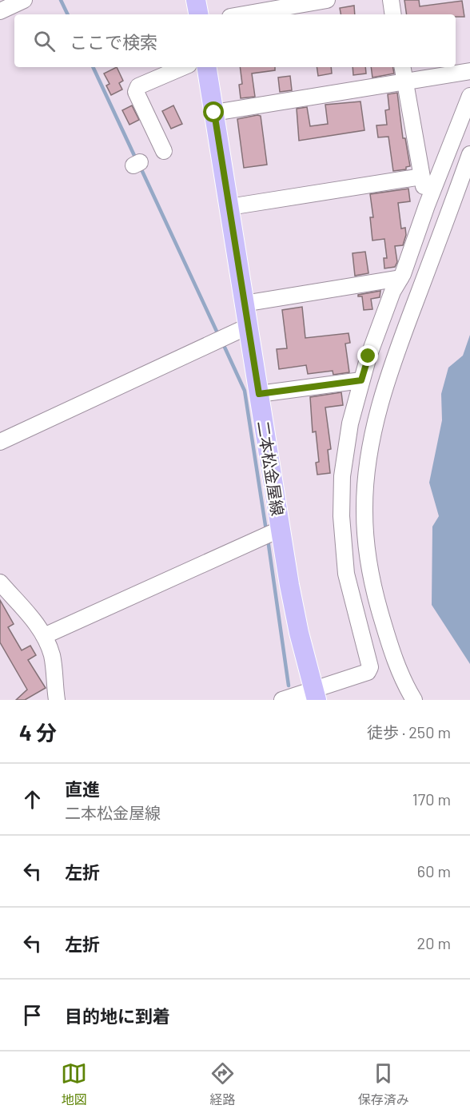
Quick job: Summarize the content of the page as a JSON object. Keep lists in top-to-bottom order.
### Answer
{
  "streets": {
    "main road": ["二本松金屋線"]
  },
  "page": {
    "search": "ここで検索",
    "heading": ["4 分", "徒歩 · 250 m"],
    "list": [
      ["直進", "二本松金屋線", "170 m"],
      ["左折", "60 m"],
      ["左折", "20 m"],
      "目的地に到着"
    ],
    "nav": ["地図", "経路", "保存済み"]
  }
}
